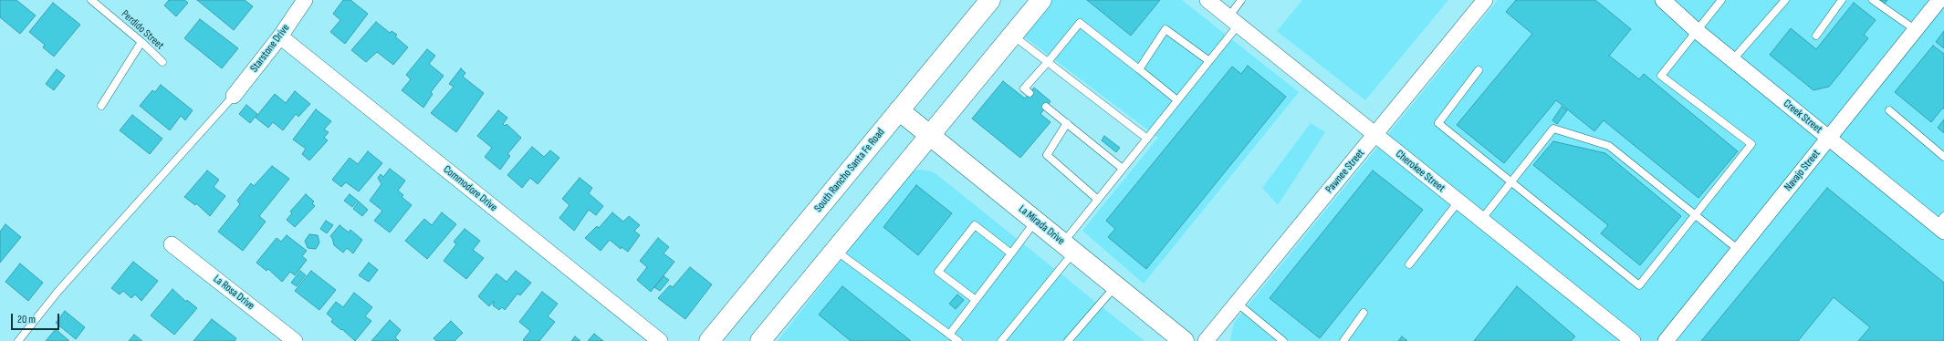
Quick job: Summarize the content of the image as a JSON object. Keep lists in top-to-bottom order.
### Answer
{
  "streets": {
    "main road": ["South Rancho Santa Fe Road", "La Mirada Drive"],
    "street": [
      "Starstone Drive",
      "Creek Street",
      "Navajo Street",
      "Pawnee Street",
      "Cherokee Street",
      "Commodore Drive",
      "La Rosa Drive"
    ],
    "lane": ["Perdido Street"]
  },
  "crossings": [
    ["Starstone Drive", "Commodore Drive"],
    ["Creek Street", "Navajo Street"],
    ["South Rancho Santa Fe Road", "La Mirada Drive"],
    ["Pawnee Street", "Cherokee Street"]
  ],
  "scale_bar": "20 m"
}
